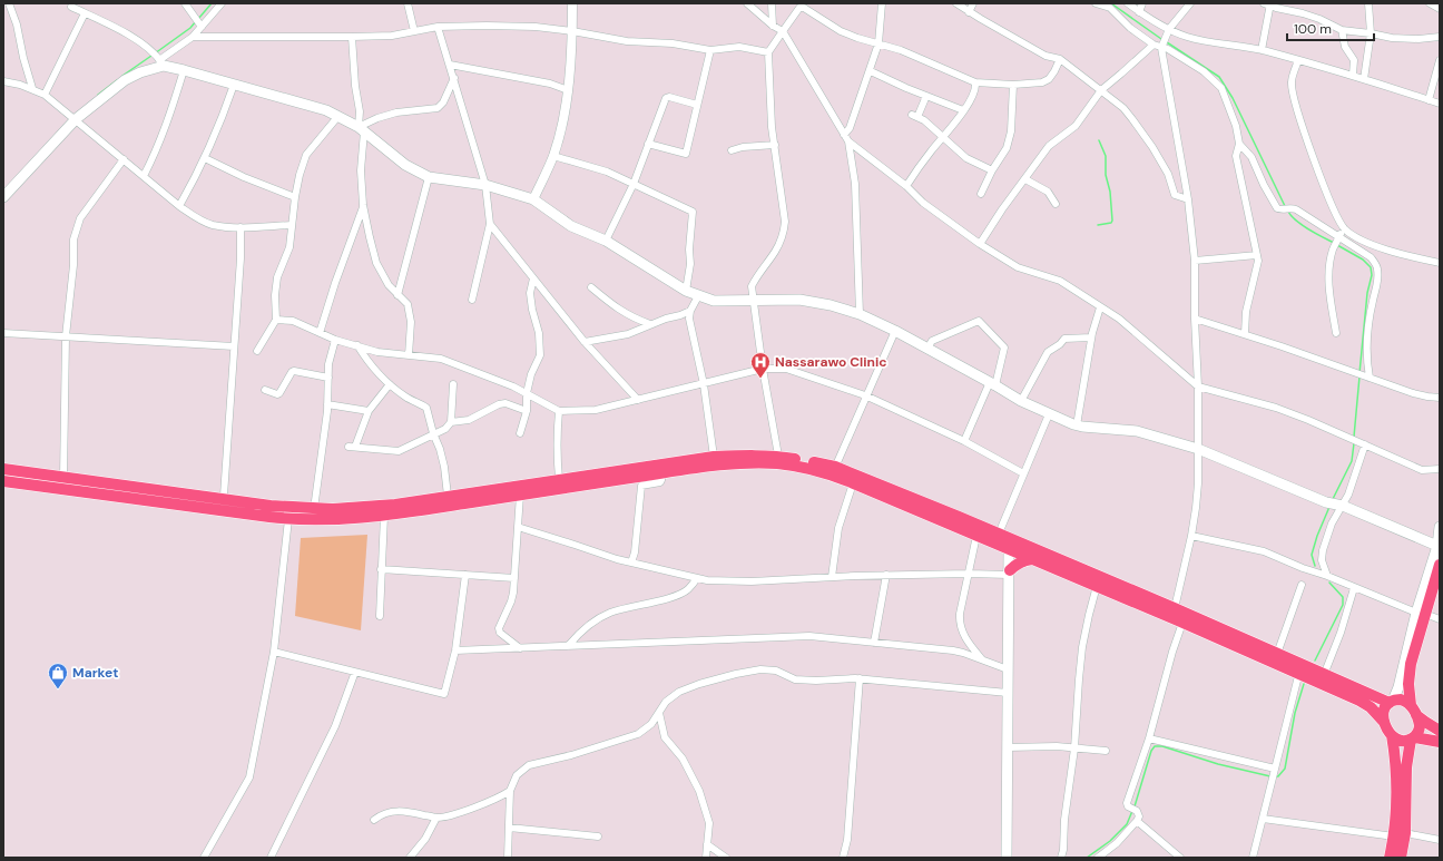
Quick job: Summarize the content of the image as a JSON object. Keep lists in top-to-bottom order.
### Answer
{
  "places": {
    "hospital": ["Nassarawo Clinic"],
    "shop": ["Market"]
  },
  "scale_bar": "100 m"
}
